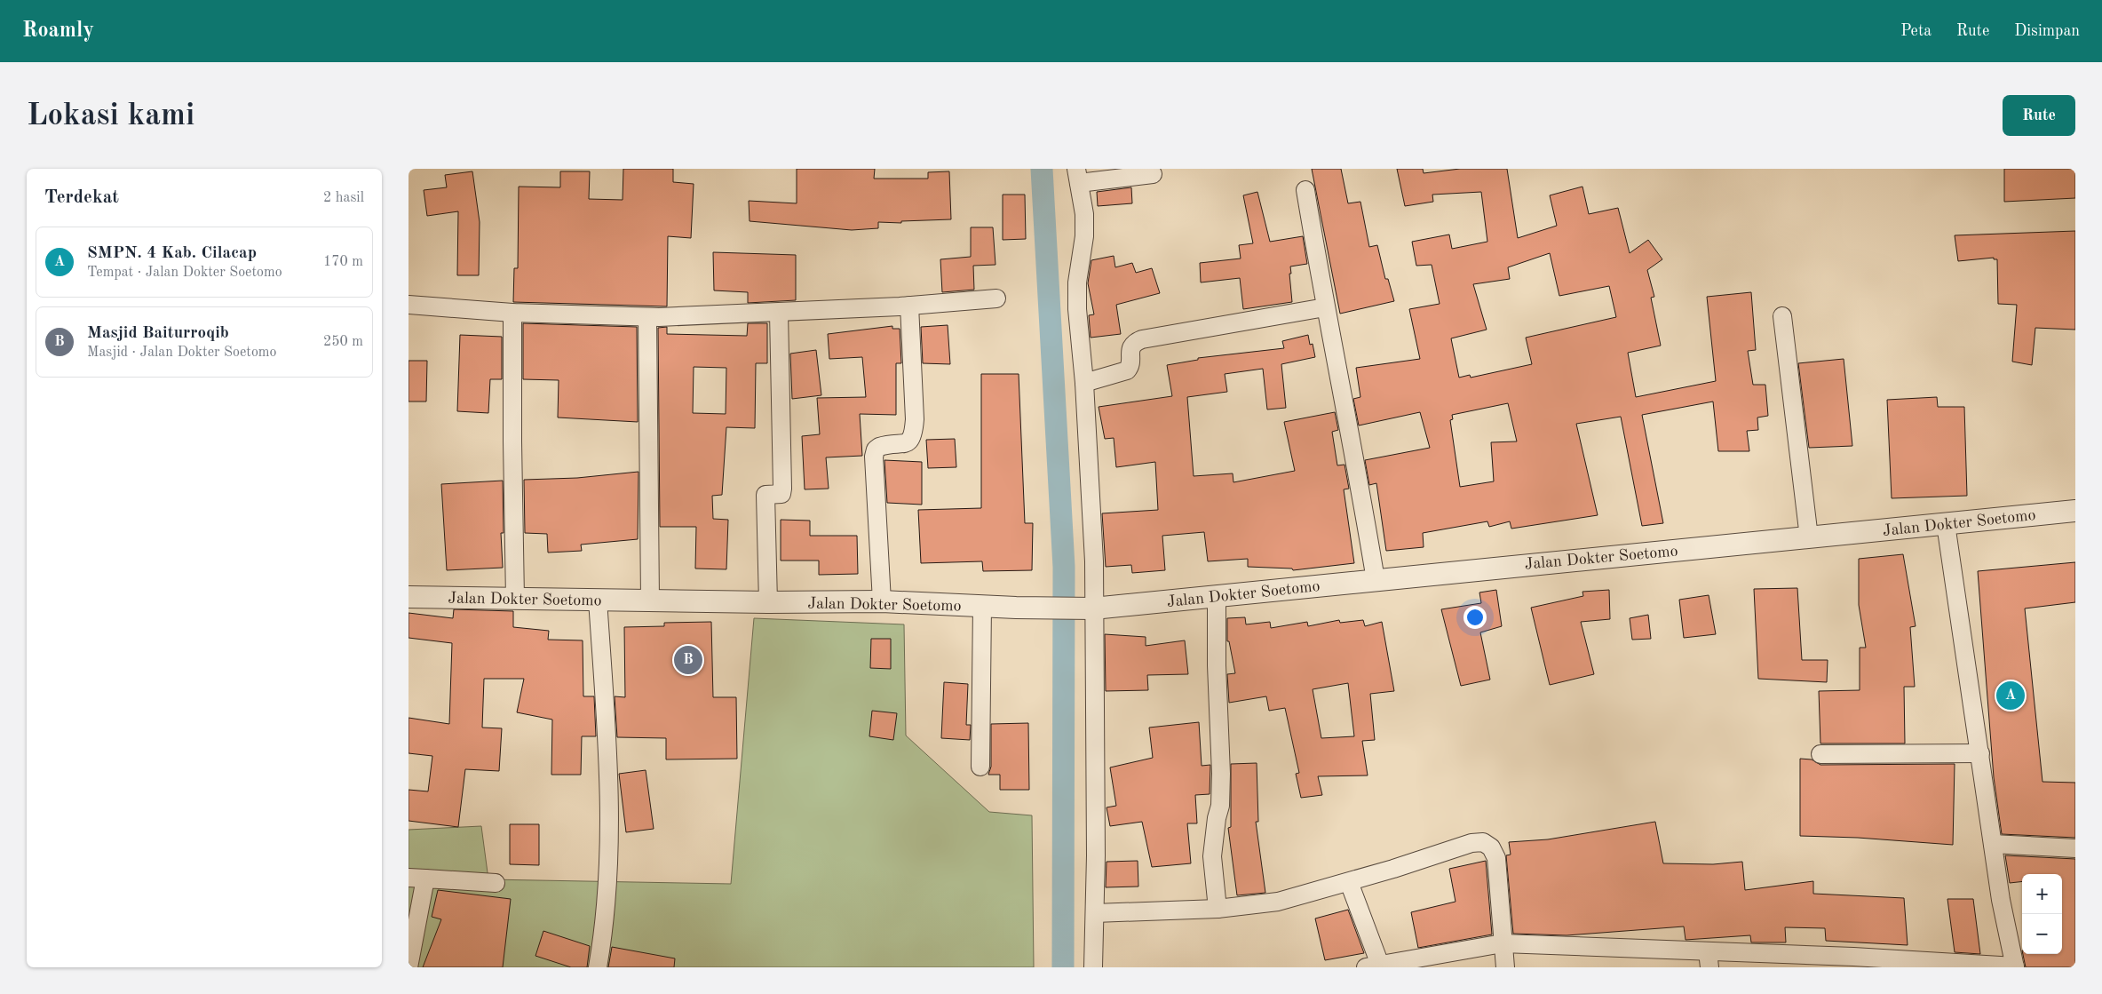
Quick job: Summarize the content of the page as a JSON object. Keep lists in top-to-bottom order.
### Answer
{
  "streets": {
    "street": ["Jalan Dokter Soetomo"]
  },
  "page": {
    "header": "Roamly",
    "nav": ["Peta", "Rute", "Disimpan"],
    "buttons": "Rute",
    "title": "Lokasi kami",
    "heading": ["Terdekat", "2 hasil"],
    "list": [
      {
        "mark": "A",
        "name": "SMPN. 4 Kab. Cilacap",
        "note": "Tempat · Jalan Dokter Soetomo",
        "value": "170 m"
      },
      {
        "mark": "B",
        "name": "Masjid Baiturroqib",
        "note": "Masjid · Jalan Dokter Soetomo",
        "value": "250 m"
      }
    ],
    "pins": ["B", "A"],
    "map_buttons": ["+", "−"]
  }
}
